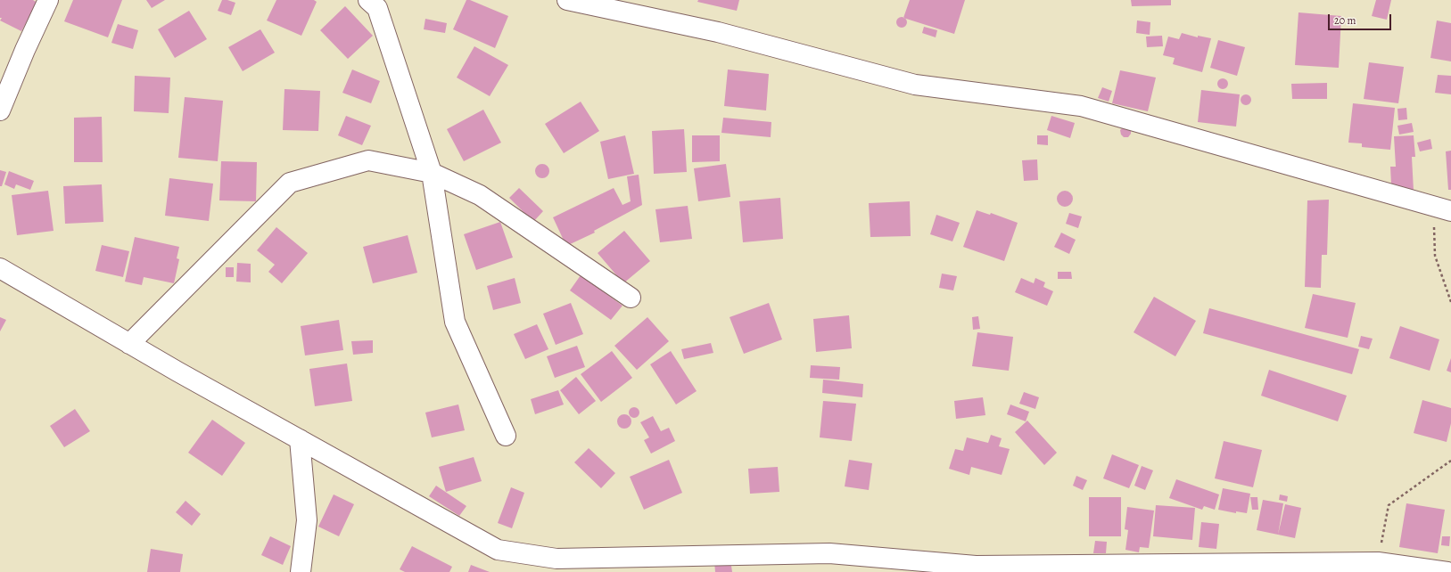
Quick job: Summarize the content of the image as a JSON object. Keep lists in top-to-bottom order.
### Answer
{
  "scale_bar": "20 m"
}
